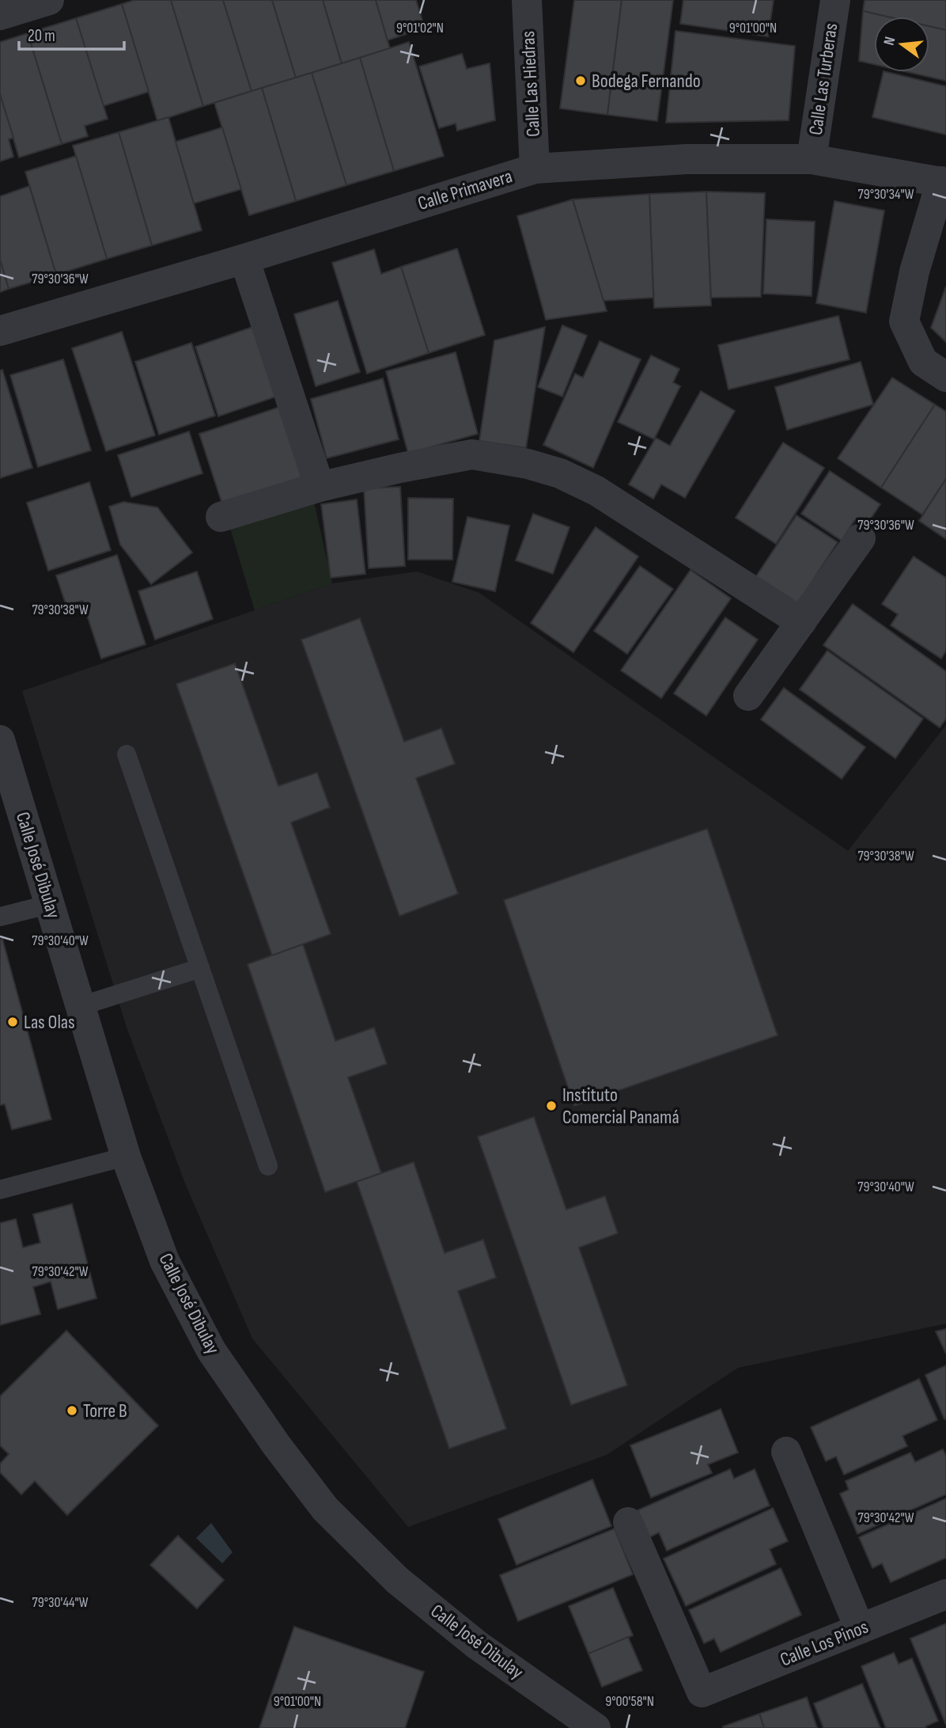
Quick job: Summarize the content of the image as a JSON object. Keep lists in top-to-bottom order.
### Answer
{
  "streets": {
    "street": [
      "Calle Las Turberas",
      "Calle Las Hiedras",
      "Calle Primavera",
      "Calle José Dibulay",
      "Calle Los Pinos"
    ]
  },
  "crossings": [
    ["Calle Las Turberas", "Calle Primavera"],
    ["Calle Las Hiedras", "Calle Primavera"]
  ],
  "places": [
    "Bodega Fernando",
    "Las Olas",
    "Instituto Comercial Panamá",
    "Torre B"
  ],
  "scale_bar": "20 m",
  "north": "left",
  "coordinates": [
    "9°01'02\"N",
    "9°01'00\"N",
    "79°30'34\"W",
    "79°30'36\"W",
    "79°30'38\"W",
    "79°30'40\"W",
    "79°30'42\"W",
    "79°30'44\"W",
    "9°00'58\"N"
  ]
}
